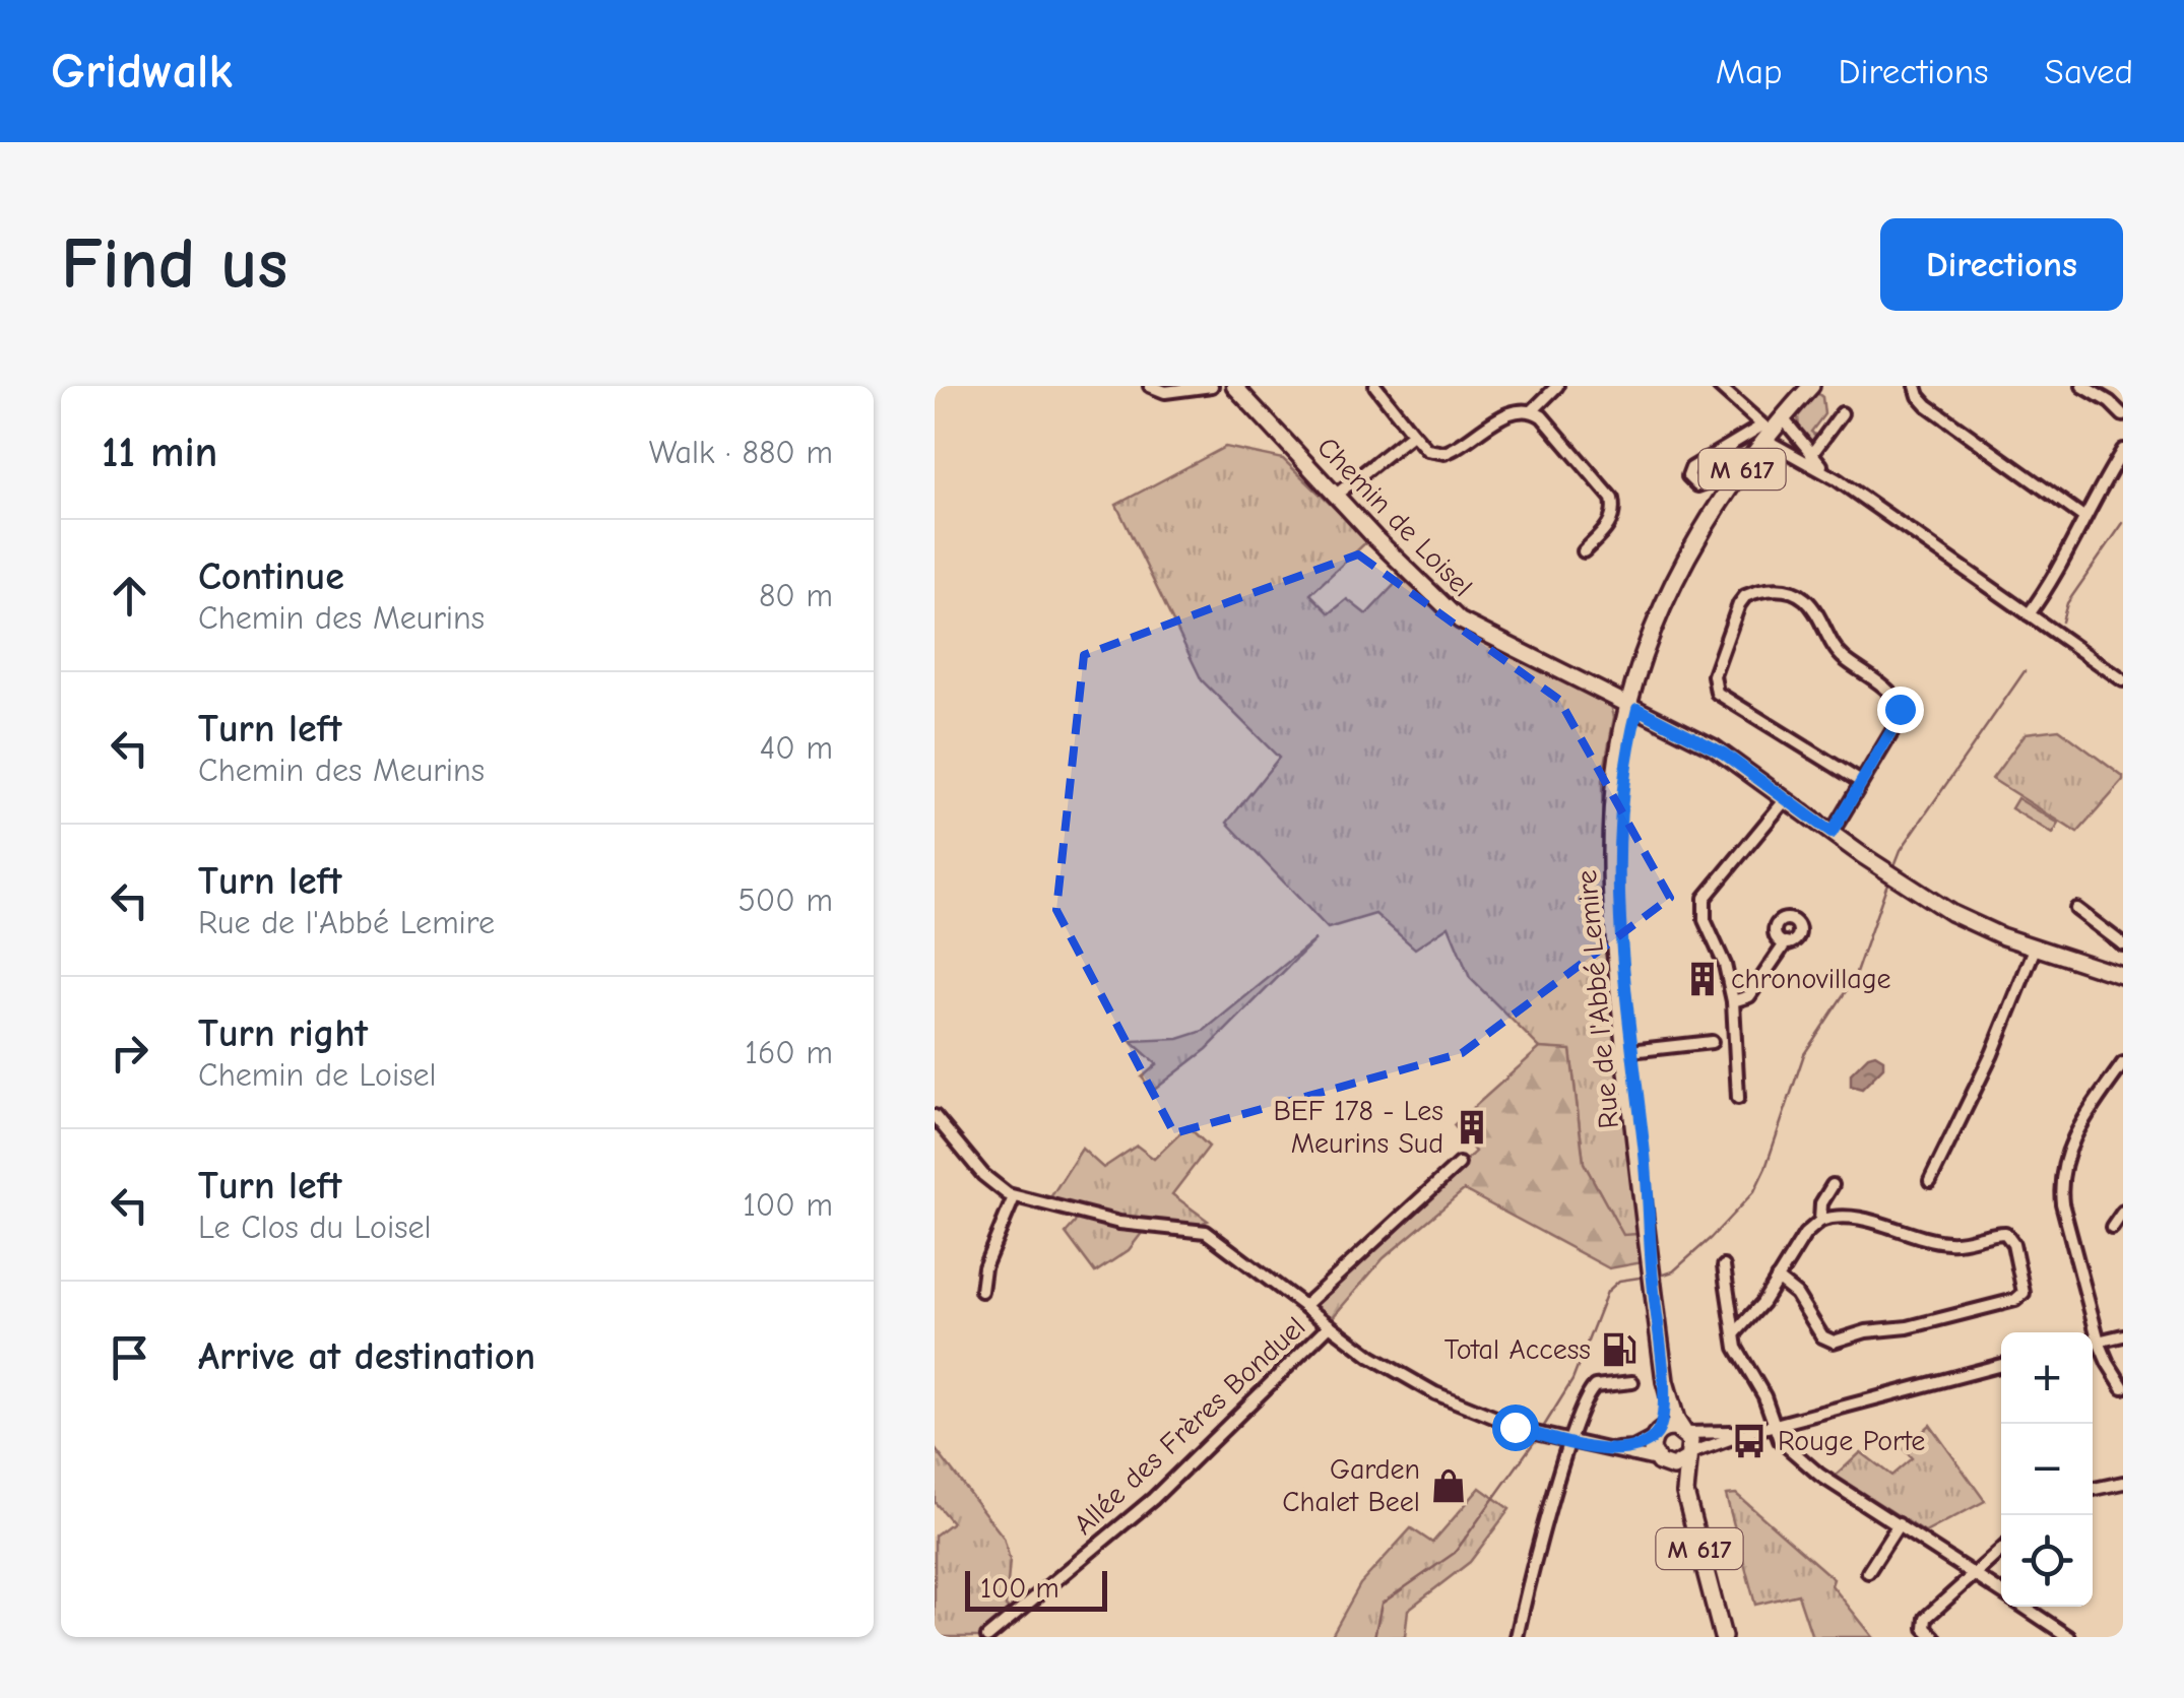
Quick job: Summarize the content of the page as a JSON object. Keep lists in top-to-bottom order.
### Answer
{
  "streets": {
    "main road": ["M 617", "Rue de l'Abbé Lemire"],
    "street": ["Chemin de Loisel", "Allée des Frères Bonduel"]
  },
  "crossings": [
    ["Chemin de Loisel", "Rue de l'Abbé Lemire"]
  ],
  "places": {
    "building": ["chronovillage", "BEF 178 - Les Meurins Sud"],
    "fuel station": ["Total Access"],
    "bus stop": ["Rouge Porte"],
    "shop": ["Garden Chalet Beel"]
  },
  "scale_bar": "100 m",
  "page": {
    "header": "Gridwalk",
    "nav": ["Map", "Directions", "Saved"],
    "buttons": "Directions",
    "title": "Find us",
    "heading": ["11 min", "Walk · 880 m"],
    "list": [
      ["Continue", "Chemin des Meurins", "80 m"],
      ["Turn left", "Chemin des Meurins", "40 m"],
      ["Turn left", "Rue de l'Abbé Lemire", "500 m"],
      ["Turn right", "Chemin de Loisel", "160 m"],
      ["Turn left", "Le Clos du Loisel", "100 m"],
      "Arrive at destination"
    ],
    "map_buttons": ["+", "−"],
    "scale": "100 m"
  }
}
